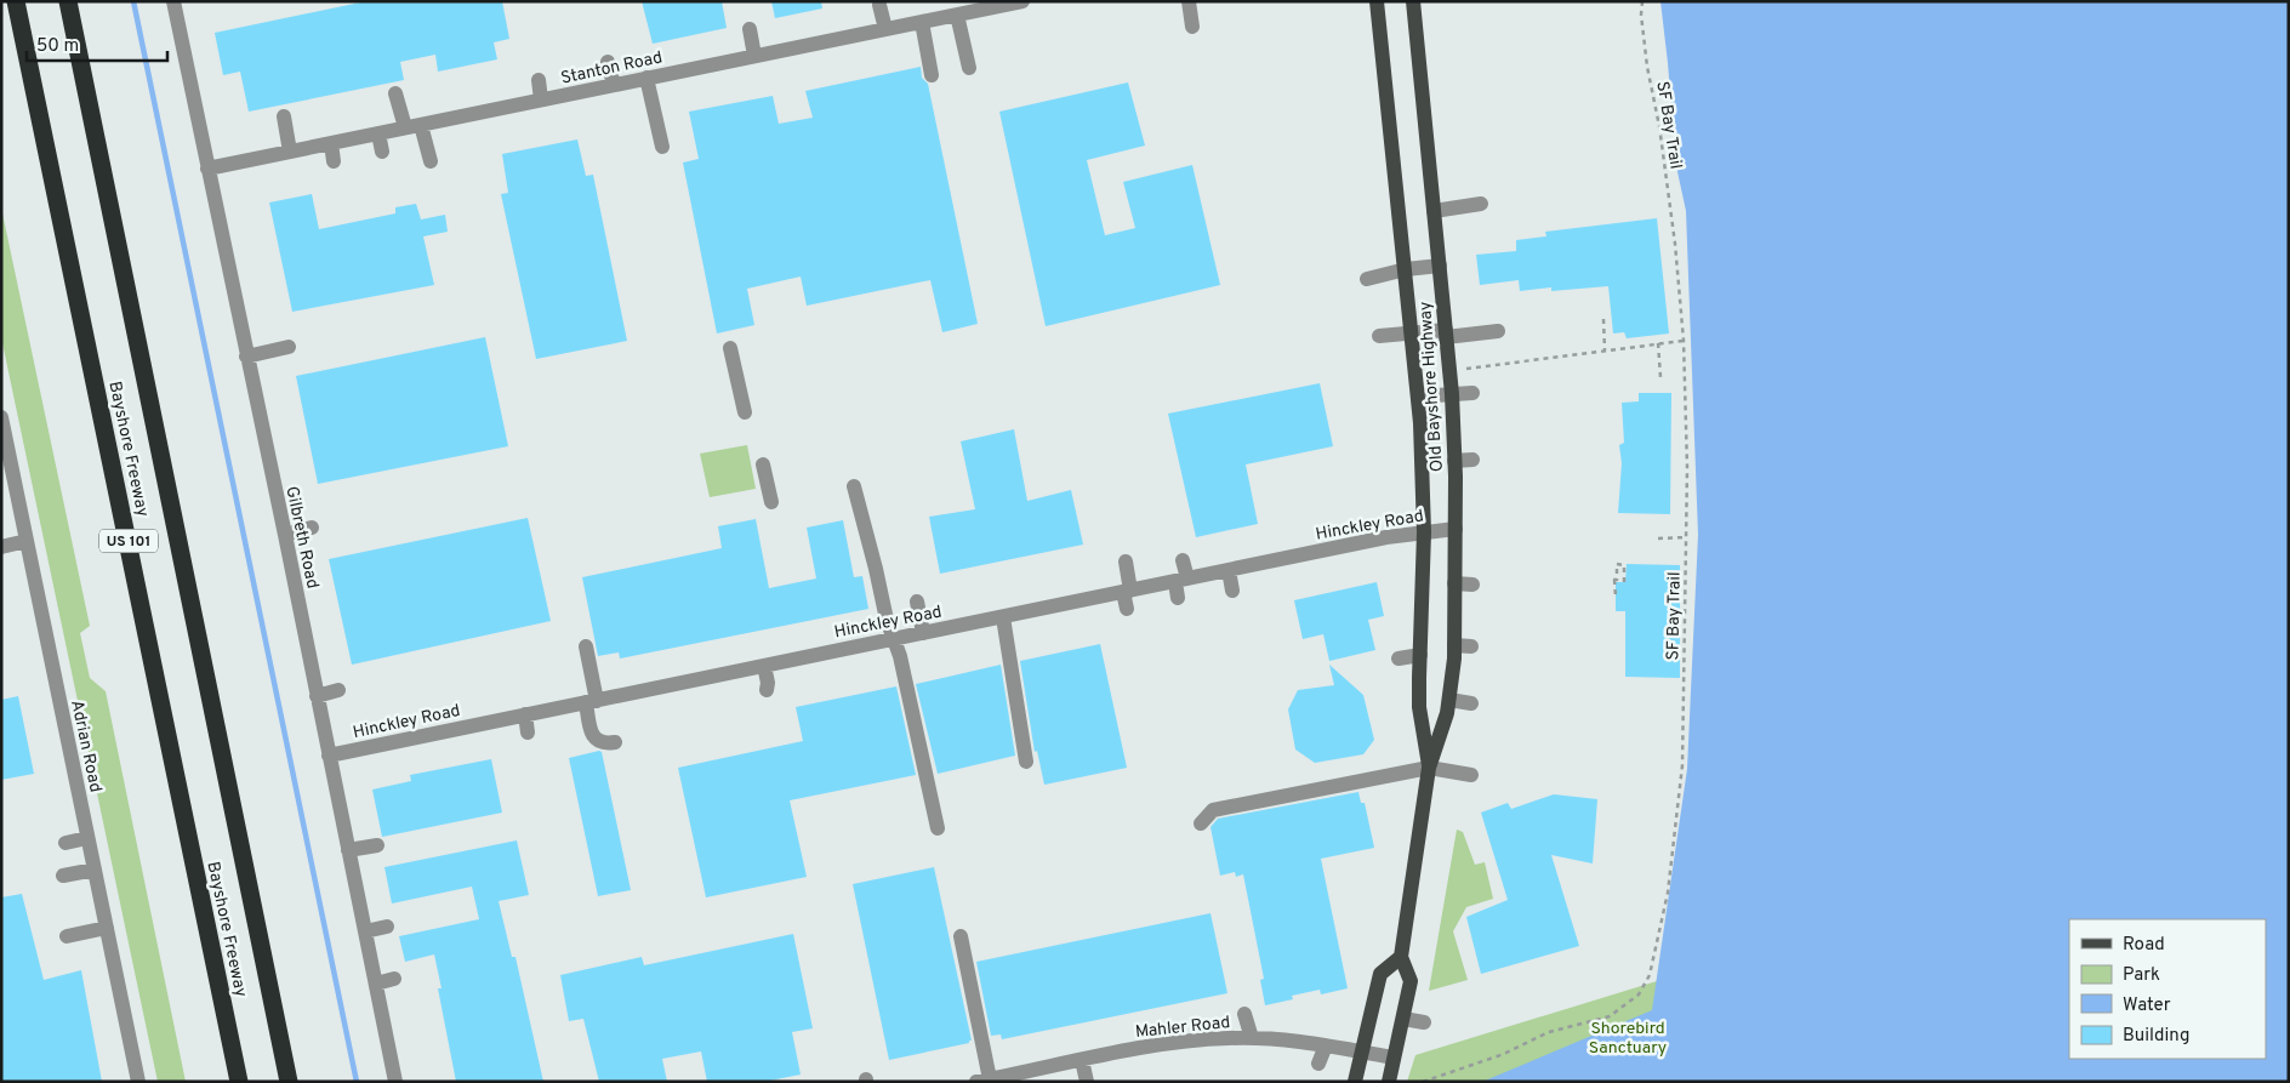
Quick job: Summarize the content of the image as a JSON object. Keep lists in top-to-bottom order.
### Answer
{
  "streets": {
    "highway": ["Bayshore Freeway", "US 101"],
    "main road": ["Old Bayshore Highway"],
    "street": [
      "Stanton Road",
      "Hinckley Road",
      "Gilbreth Road",
      "Adrian Road",
      "Mahler Road"
    ],
    "path": ["SF Bay Trail"]
  },
  "crossings": [
    ["Stanton Road", "Gilbreth Road"],
    ["Old Bayshore Highway", "Hinckley Road"],
    ["Old Bayshore Highway", "Mahler Road"],
    ["Hinckley Road", "Gilbreth Road"]
  ],
  "parks": ["Shorebird Sanctuary"],
  "legend": [
    "Road",
    "Park",
    "Water",
    "Building"
  ],
  "scale_bar": "50 m"
}
